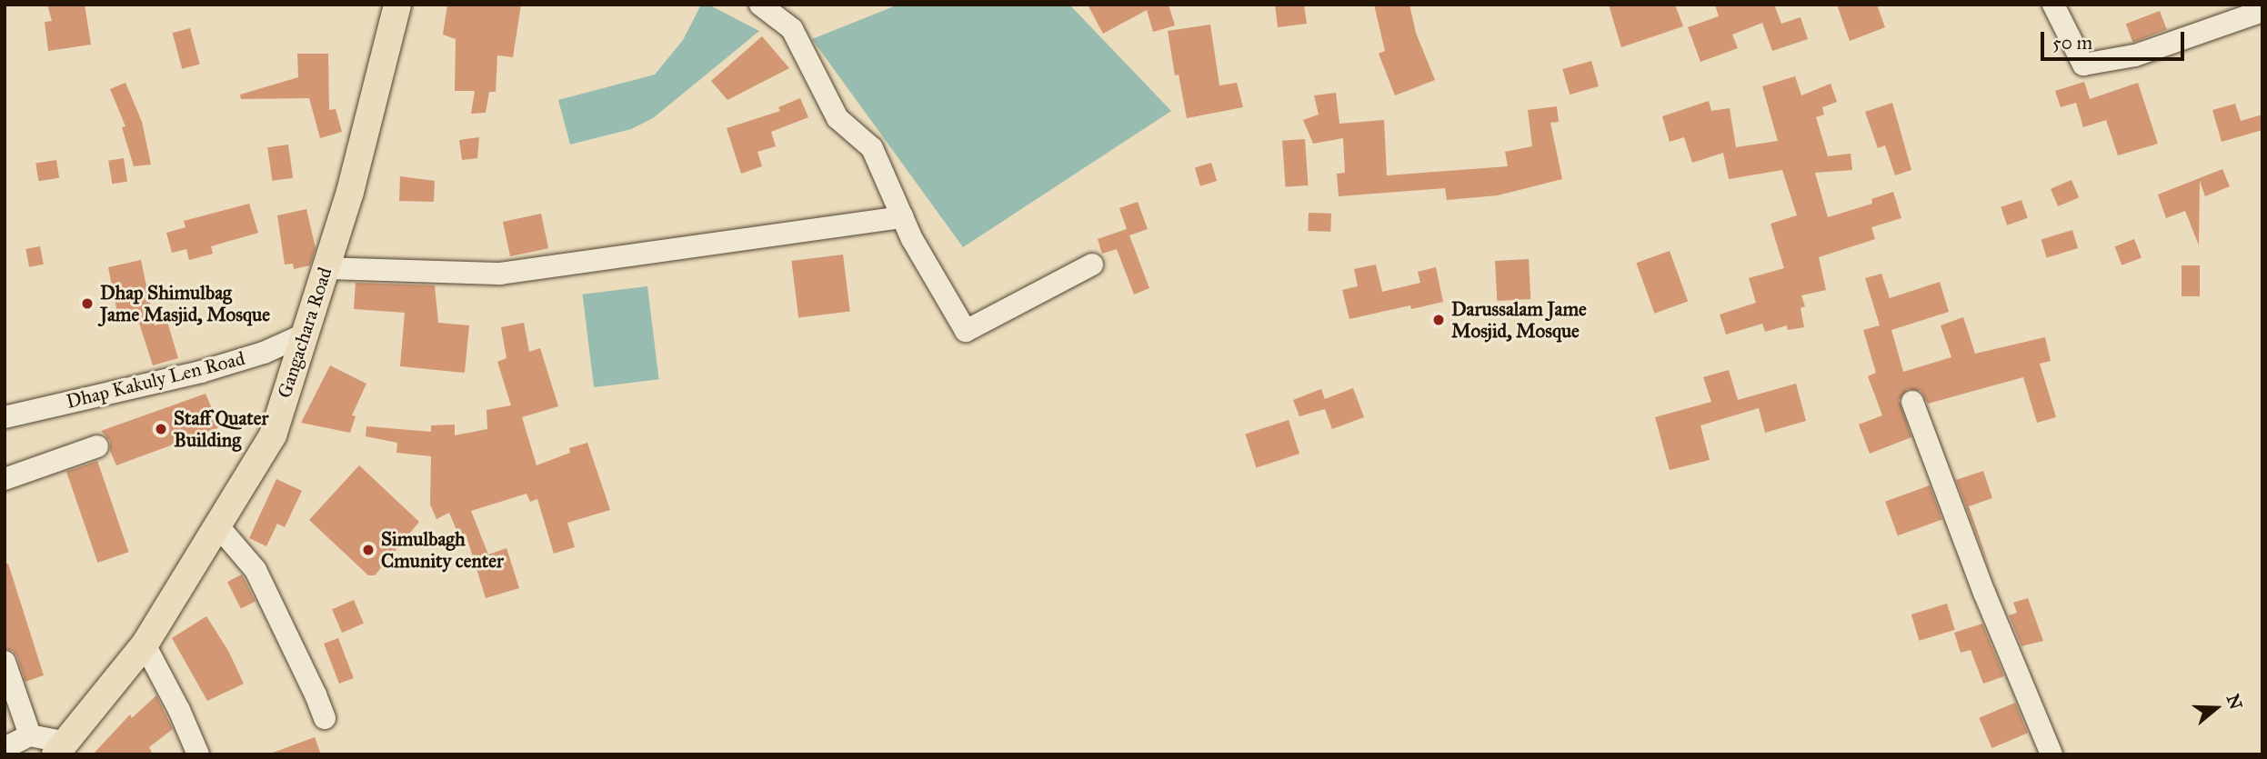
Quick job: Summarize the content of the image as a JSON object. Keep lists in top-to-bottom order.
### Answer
{
  "streets": {
    "main road": ["Gangachara Road"],
    "street": ["Dhap Kakuly Len Road"]
  },
  "crossings": [
    ["Gangachara Road", "Dhap Kakuly Len Road"]
  ],
  "places": [
    "Dhap Shimulbag Jame Masjid, Mosque",
    "Darussalam Jame Mosjid, Mosque",
    "Staff Quater Building",
    "Simulbagh Cmunity center"
  ],
  "scale_bar": "50 m",
  "north": "right"
}
